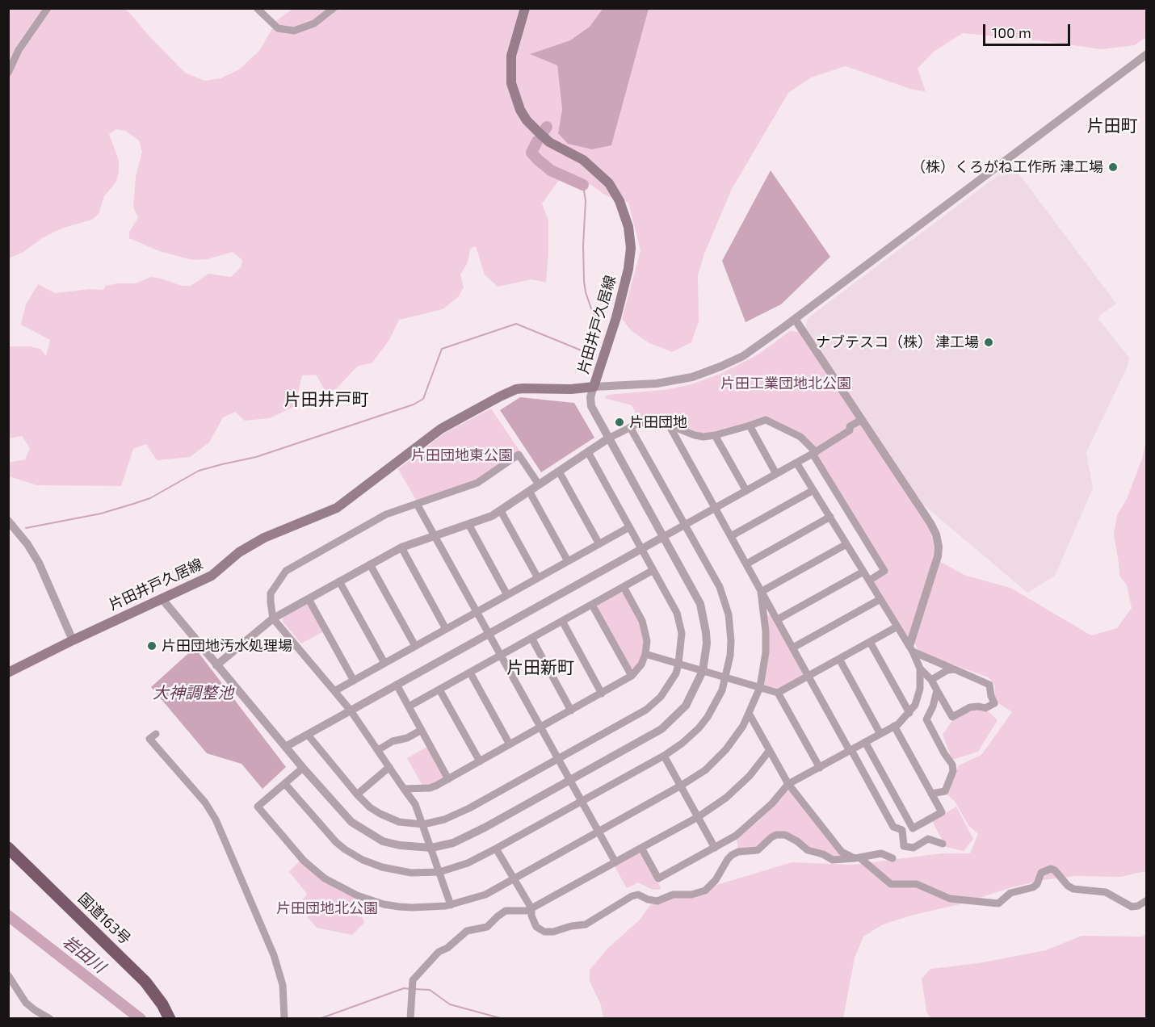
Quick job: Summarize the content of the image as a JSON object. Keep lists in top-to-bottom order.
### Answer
{
  "streets": {
    "highway": ["国道163号"],
    "main road": ["片田井戸久居線"]
  },
  "districts": ["片田町", "片田井戸町", "片田新町"],
  "water": ["大神調整池", "岩田川"],
  "parks": ["片田工業団地北公園", "片田団地東公園", "片田団地北公園"],
  "places": [
    "（株）くろがね工作所 津工場",
    "ナブテスコ（株） 津工場",
    "片田団地",
    "片田団地汚水処理場"
  ],
  "scale_bar": "100 m"
}
